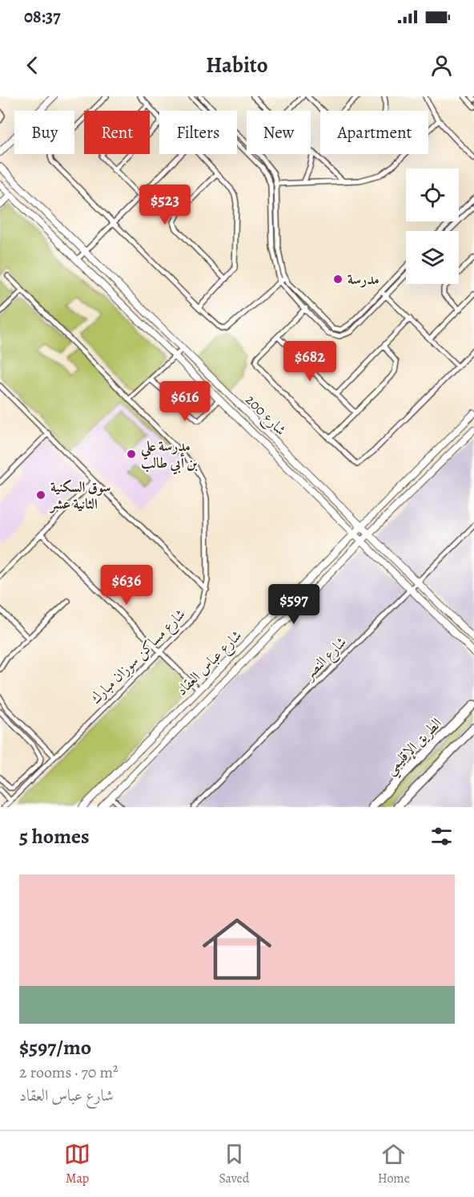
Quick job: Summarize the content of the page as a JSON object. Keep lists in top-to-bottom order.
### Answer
{
  "streets": {
    "highway": ["الطريق الإقليمي"],
    "street": [
      "شارع 200",
      "شارع مساكن سوزان مبارك",
      "شارع النصر",
      "شارع عباس العقاد"
    ]
  },
  "crossings": [
    ["شارع 200", "شارع النصر"],
    ["شارع 200", "شارع عباس العقاد"]
  ],
  "places": ["مدرسة", "مدرسة علي بن أبي طالب", "سوق السكنية الثانية عشر"],
  "page": {
    "status": "08:37",
    "header": "Habito",
    "chip": [
      "Buy",
      "Rent",
      "Filters",
      "New",
      "Apartment"
    ],
    "price": [
      "$523",
      "$682",
      "$616",
      "$636",
      "$597"
    ],
    "heading": "5 homes",
    "list": [
      {
        "name": "$597/mo",
        "note": "2 rooms · 70 m² · شارع عباس العقاد"
      }
    ],
    "tabs": ["Map", "Saved", "Home"]
  }
}
